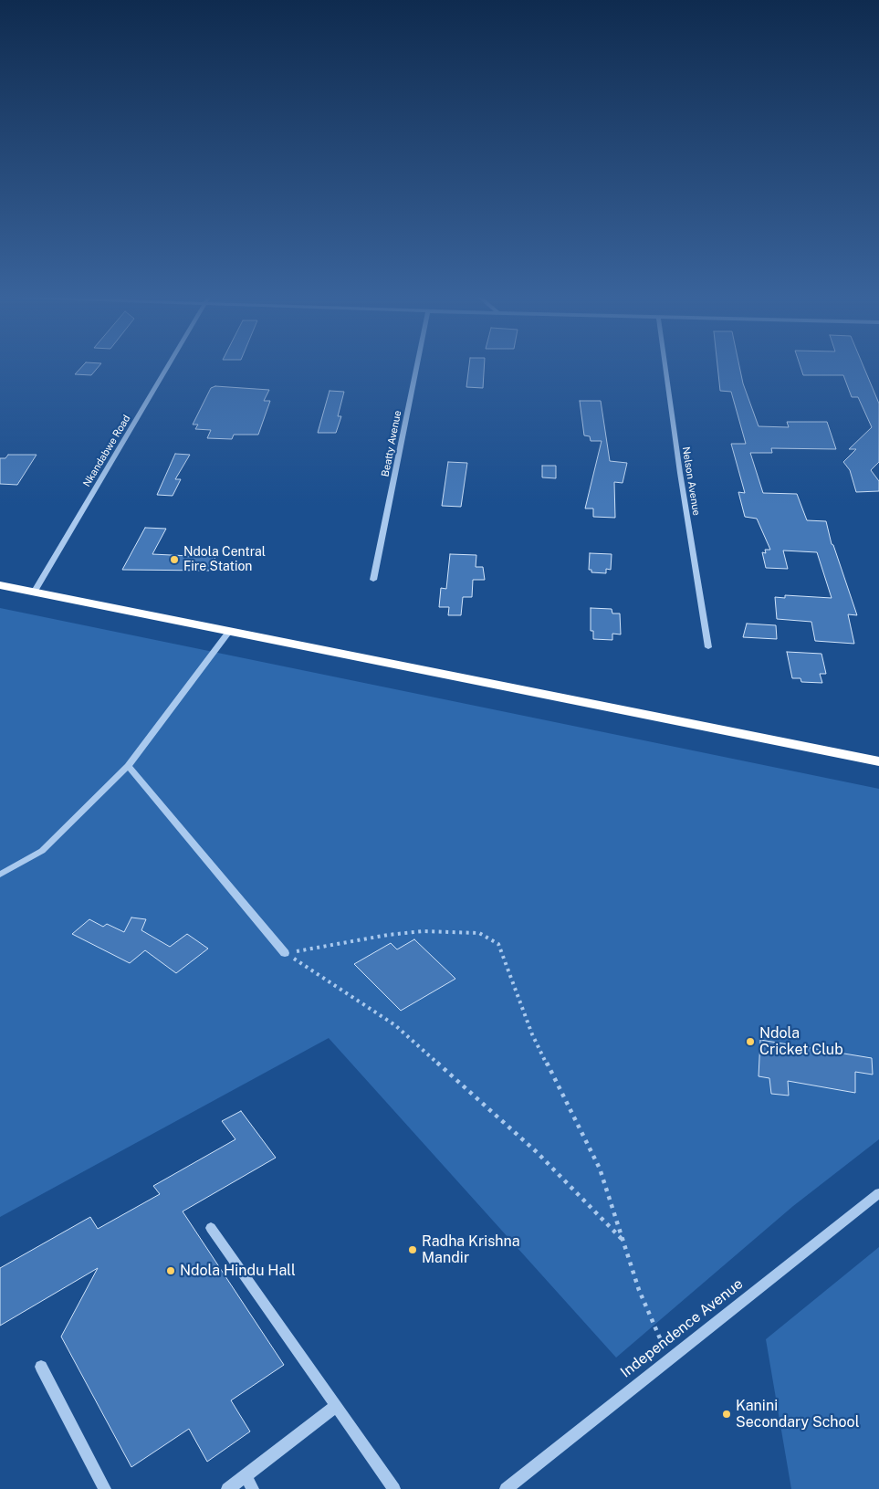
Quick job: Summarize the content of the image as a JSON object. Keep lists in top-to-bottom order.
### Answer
{
  "streets": {
    "street": [
      "Beatty Avenue",
      "Nkandabwe Road",
      "Nelson Avenue",
      "Independence Avenue"
    ]
  },
  "places": [
    "Ndola Central Fire Station",
    "Ndola Cricket Club",
    "Radha Krishna Mandir",
    "Ndola Hindu Hall",
    "Kanini Secondary School"
  ]
}
